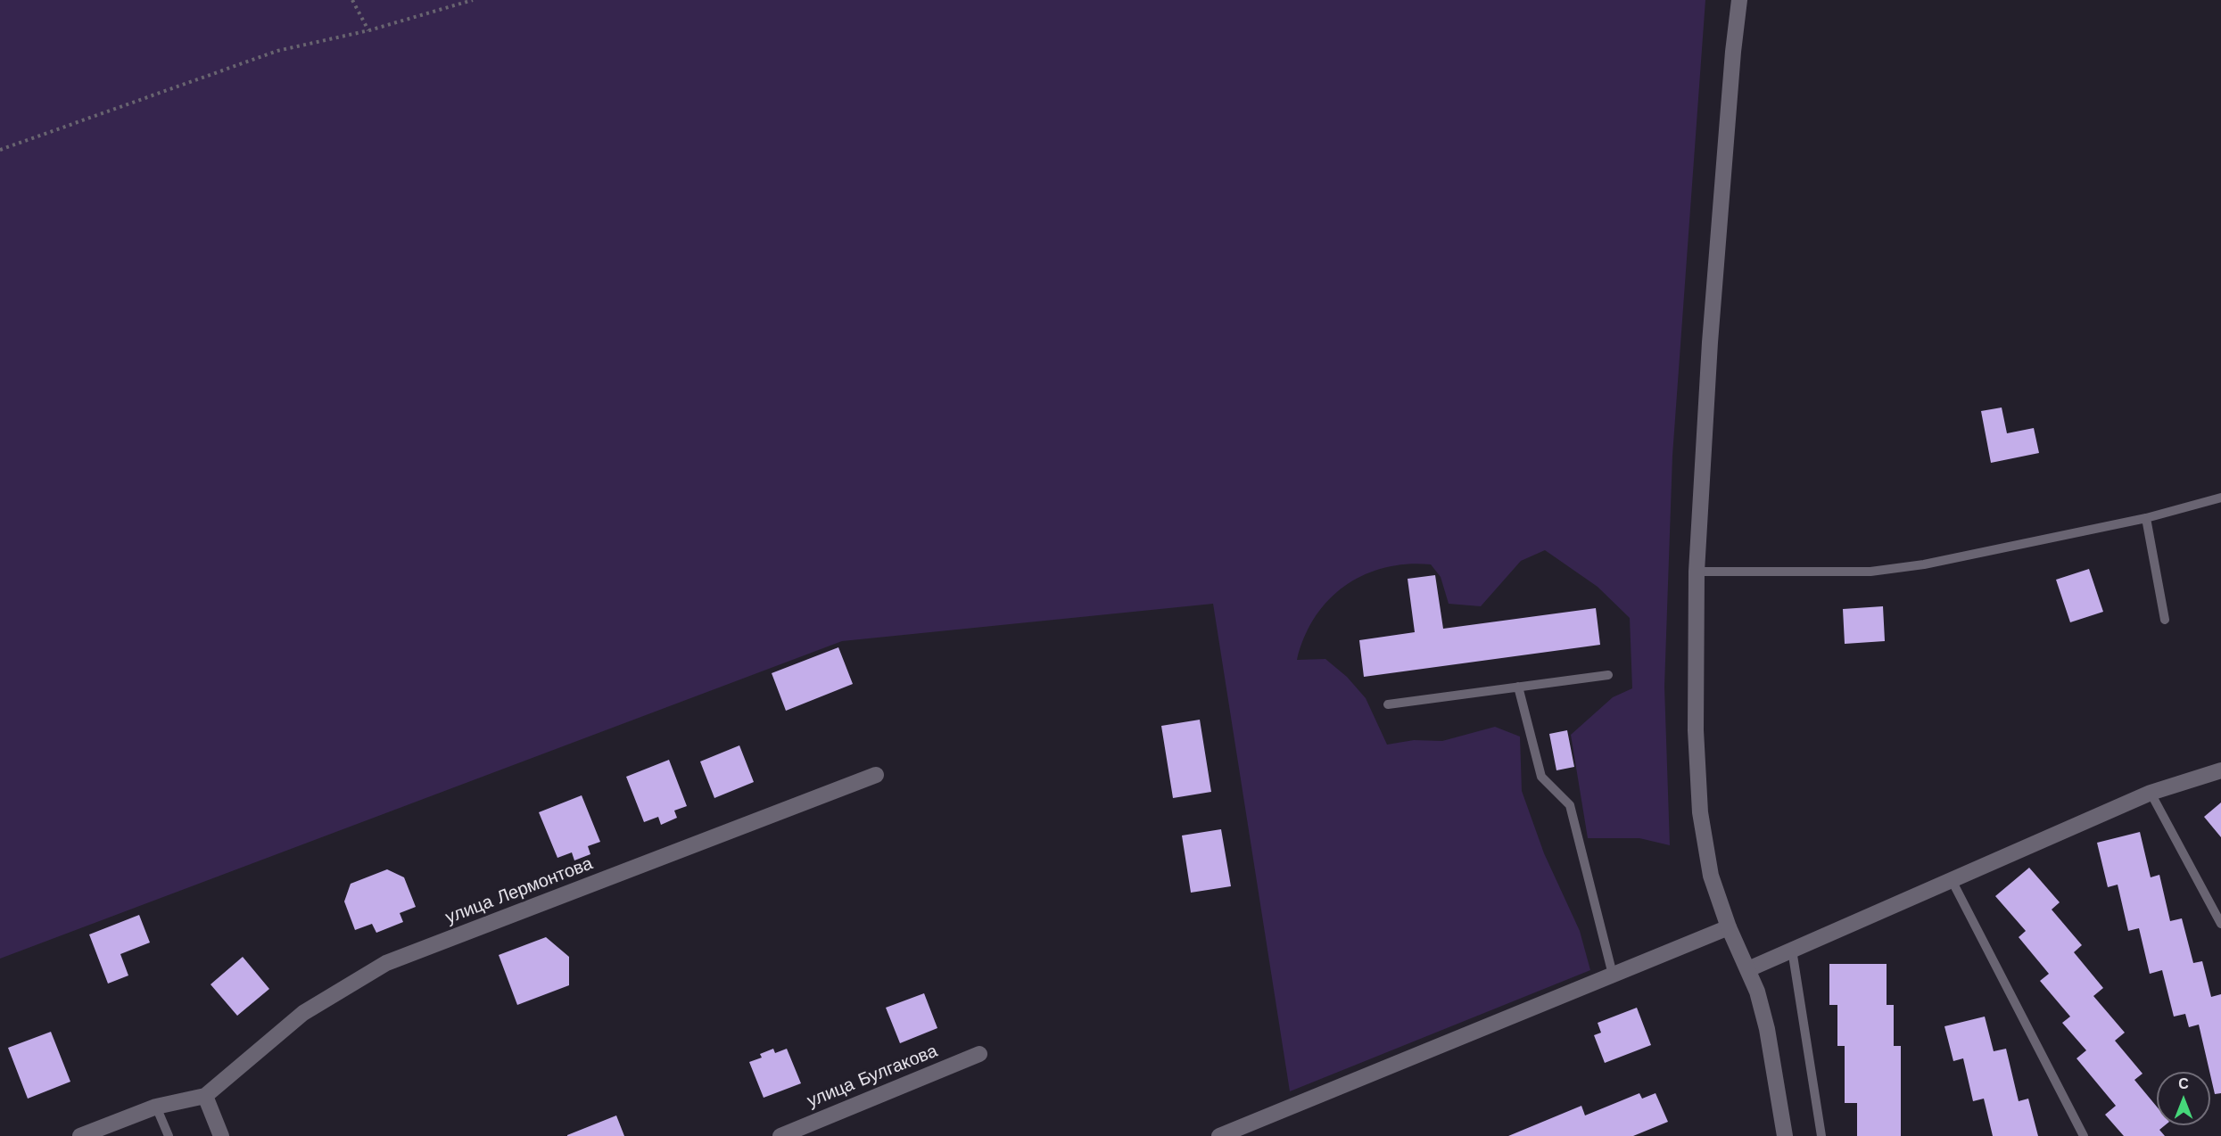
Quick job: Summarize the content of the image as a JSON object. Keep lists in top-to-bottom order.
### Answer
{
  "streets": {
    "street": ["улица Лермонтова", "улица Булгакова"]
  },
  "north": "top"
}
